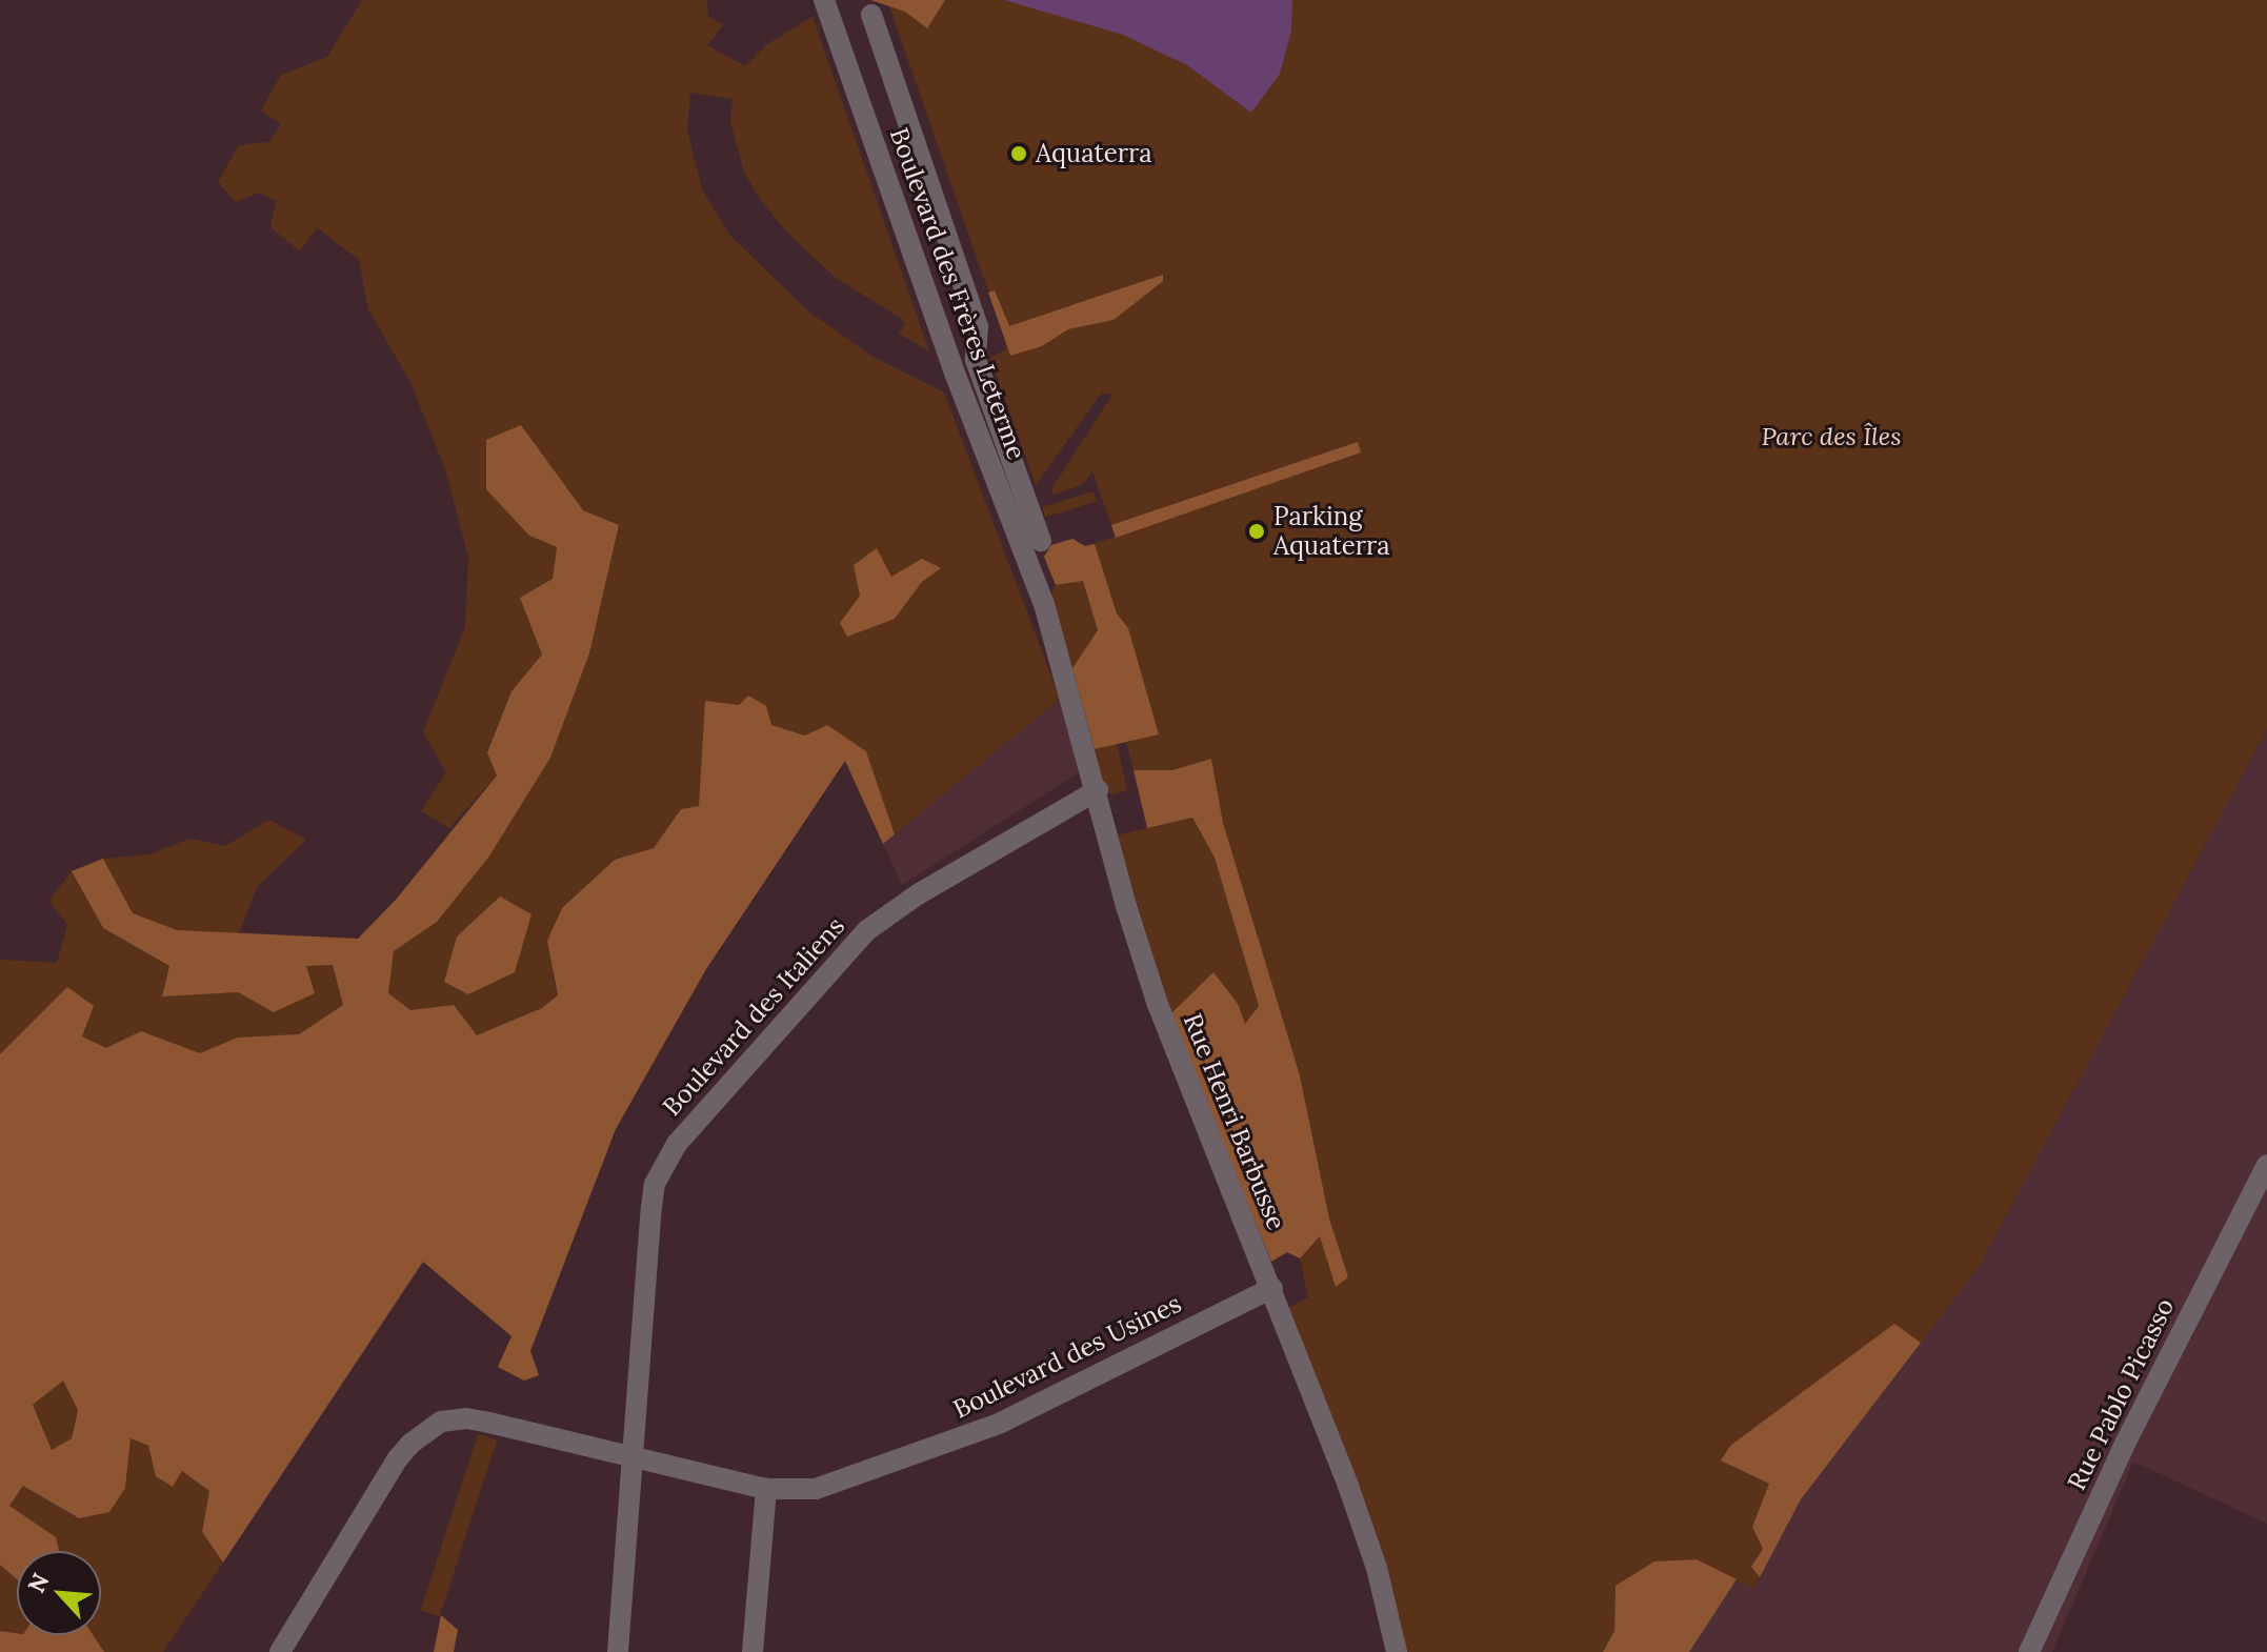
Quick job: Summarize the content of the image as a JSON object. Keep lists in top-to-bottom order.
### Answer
{
  "streets": {
    "street": [
      "Boulevard des Frères Leterme",
      "Boulevard des Italiens",
      "Rue Henri Barbusse",
      "Boulevard des Usines",
      "Rue Pablo Picasso"
    ]
  },
  "crossings": [
    ["Boulevard des Frères Leterme", "Rue Henri Barbusse"],
    ["Boulevard des Italiens", "Rue Henri Barbusse"],
    ["Boulevard des Italiens", "Boulevard des Usines"],
    ["Rue Henri Barbusse", "Boulevard des Usines"]
  ],
  "parks": ["Parc des Îles"],
  "places": ["Aquaterra", "Parking Aquaterra"],
  "north": "top left"
}
